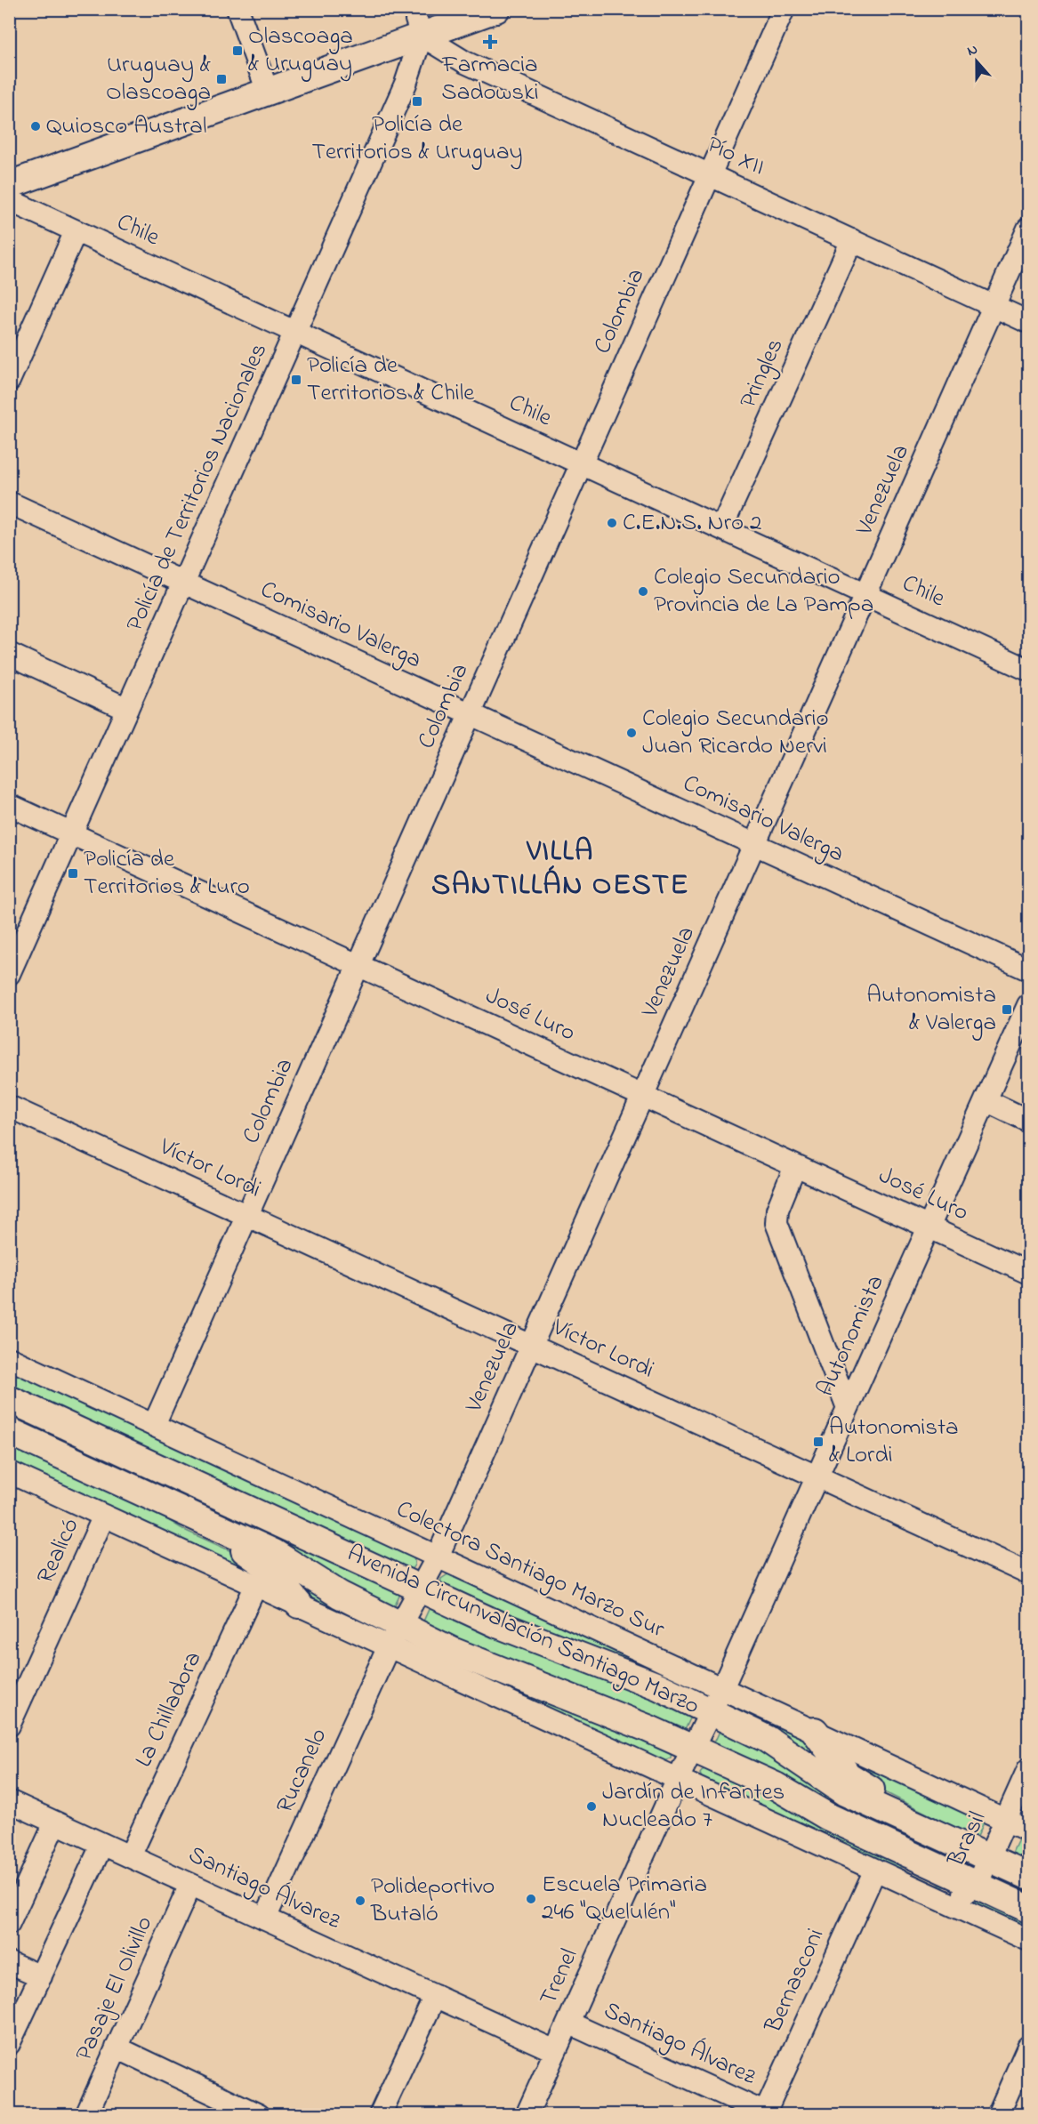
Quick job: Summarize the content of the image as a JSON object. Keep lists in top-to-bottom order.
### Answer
{
  "streets": {
    "main road": ["Avenida Circunvalación Santiago Marzo"],
    "street": [
      "Pío XII",
      "Chile",
      "Colombia",
      "Pringles",
      "Policía de Territorios Nacionales",
      "Venezuela",
      "Comisario Valerga",
      "José Luro",
      "Víctor Lordi",
      "Autonomista",
      "Realicó",
      "Colectora Santiago Marzo Sur",
      "La Chilladora",
      "Rucanelo",
      "Brasil",
      "Santiago Álvarez",
      "Trenel",
      "Bernasconi",
      "Pasaje El Olivillo"
    ]
  },
  "crossings": [
    ["Pío XII", "Colombia"],
    ["Pío XII", "Pringles"],
    ["Pío XII", "Policía de Territorios Nacionales"],
    ["Pío XII", "Venezuela"],
    ["Chile", "Colombia"],
    ["Chile", "Pringles"],
    ["Chile", "Policía de Territorios Nacionales"],
    ["Chile", "Venezuela"],
    ["Colombia", "Comisario Valerga"],
    ["Colombia", "José Luro"],
    ["Colombia", "Víctor Lordi"],
    ["Colombia", "Colectora Santiago Marzo Sur"],
    ["Policía de Territorios Nacionales", "Comisario Valerga"],
    ["Policía de Territorios Nacionales", "José Luro"],
    ["Venezuela", "Comisario Valerga"],
    ["Venezuela", "José Luro"],
    ["Venezuela", "Víctor Lordi"],
    ["Venezuela", "Colectora Santiago Marzo Sur"],
    ["Venezuela", "Avenida Circunvalación Santiago Marzo"],
    ["Venezuela", "Rucanelo"],
    ["José Luro", "Autonomista"],
    ["Víctor Lordi", "Autonomista"],
    ["Autonomista", "Colectora Santiago Marzo Sur"],
    ["Autonomista", "Trenel"],
    ["Colectora Santiago Marzo Sur", "Brasil"],
    ["Colectora Santiago Marzo Sur", "Trenel"],
    ["Avenida Circunvalación Santiago Marzo", "Rucanelo"],
    ["Avenida Circunvalación Santiago Marzo", "Brasil"],
    ["Avenida Circunvalación Santiago Marzo", "Trenel"],
    ["La Chilladora", "Santiago Álvarez"],
    ["Rucanelo", "Santiago Álvarez"],
    ["Santiago Álvarez", "Trenel"],
    ["Santiago Álvarez", "Bernasconi"],
    ["Santiago Álvarez", "Pasaje El Olivillo"]
  ],
  "districts": ["VILLA SANTILLÁN OESTE"],
  "places": {
    "health": ["Farmacia Sadowski"],
    "transit": [
      "Olascoaga & Uruguay",
      "Uruguay & Olascoaga",
      "Policía de Territorios & Uruguay",
      "Policía de Territorios & Chile",
      "Policía de Territorios & Luro",
      "Autonomista & Valerga",
      "Autonomista & Lordi"
    ],
    "other": [
      "Quiosco Austral",
      "C.E.N.S. Nro 2",
      "Colegio Secundario Provincia de La Pampa",
      "Colegio Secundario Juan Ricardo Nervi",
      "Jardín de Infantes Nucleado 7",
      "Escuela Primaria 246 \"Quelulén\"",
      "Polideportivo Butaló"
    ]
  },
  "north": "top"
}
